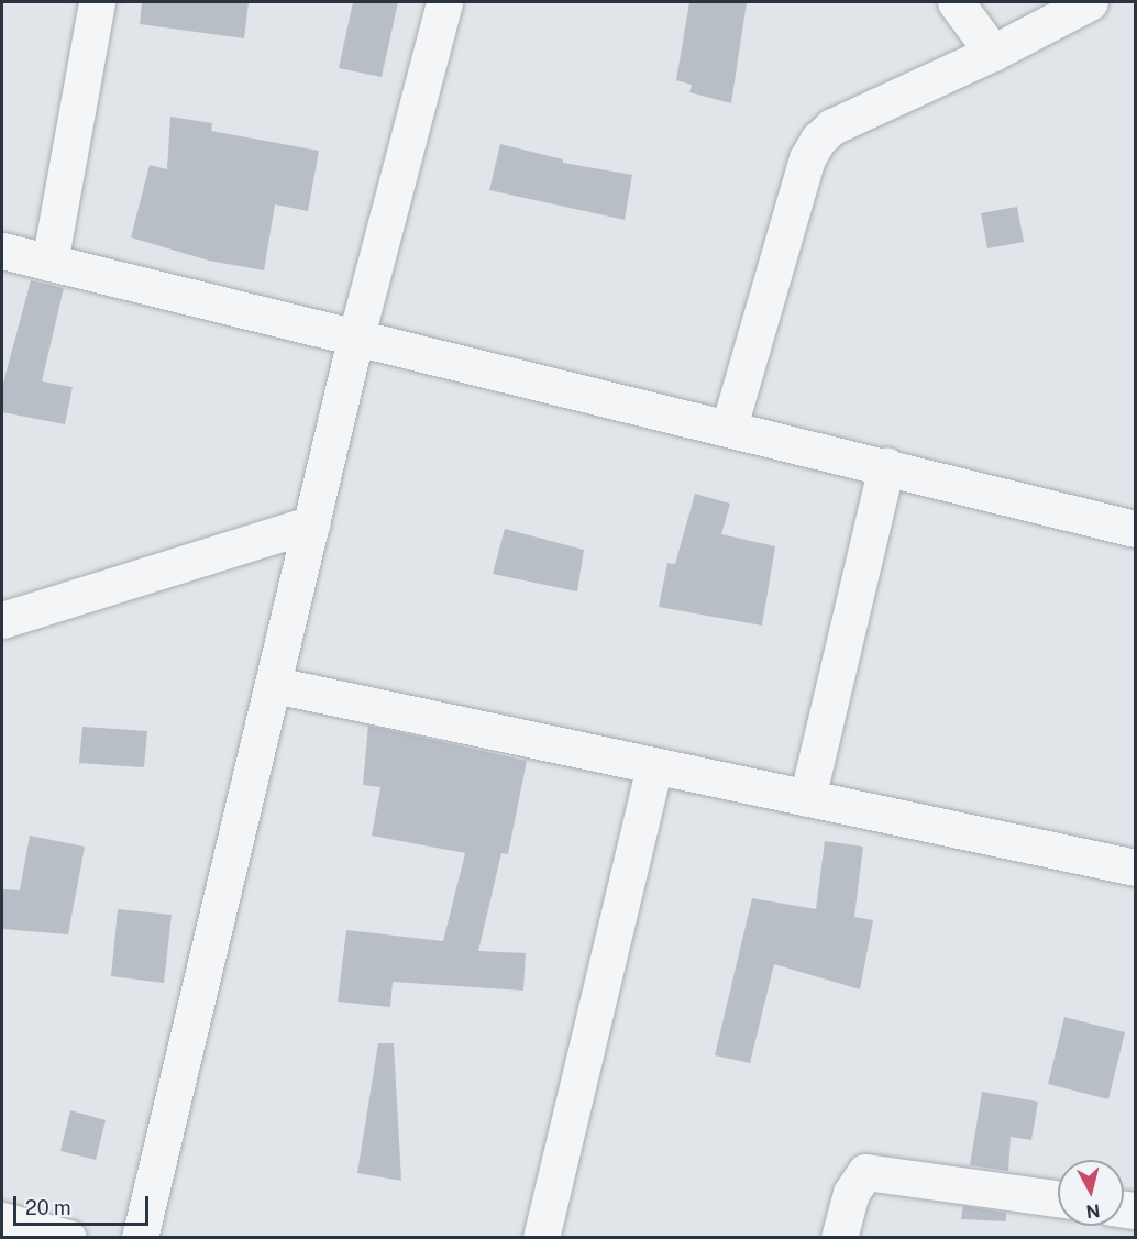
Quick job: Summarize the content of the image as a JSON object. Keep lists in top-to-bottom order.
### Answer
{
  "scale_bar": "20 m",
  "north": "bottom"
}
